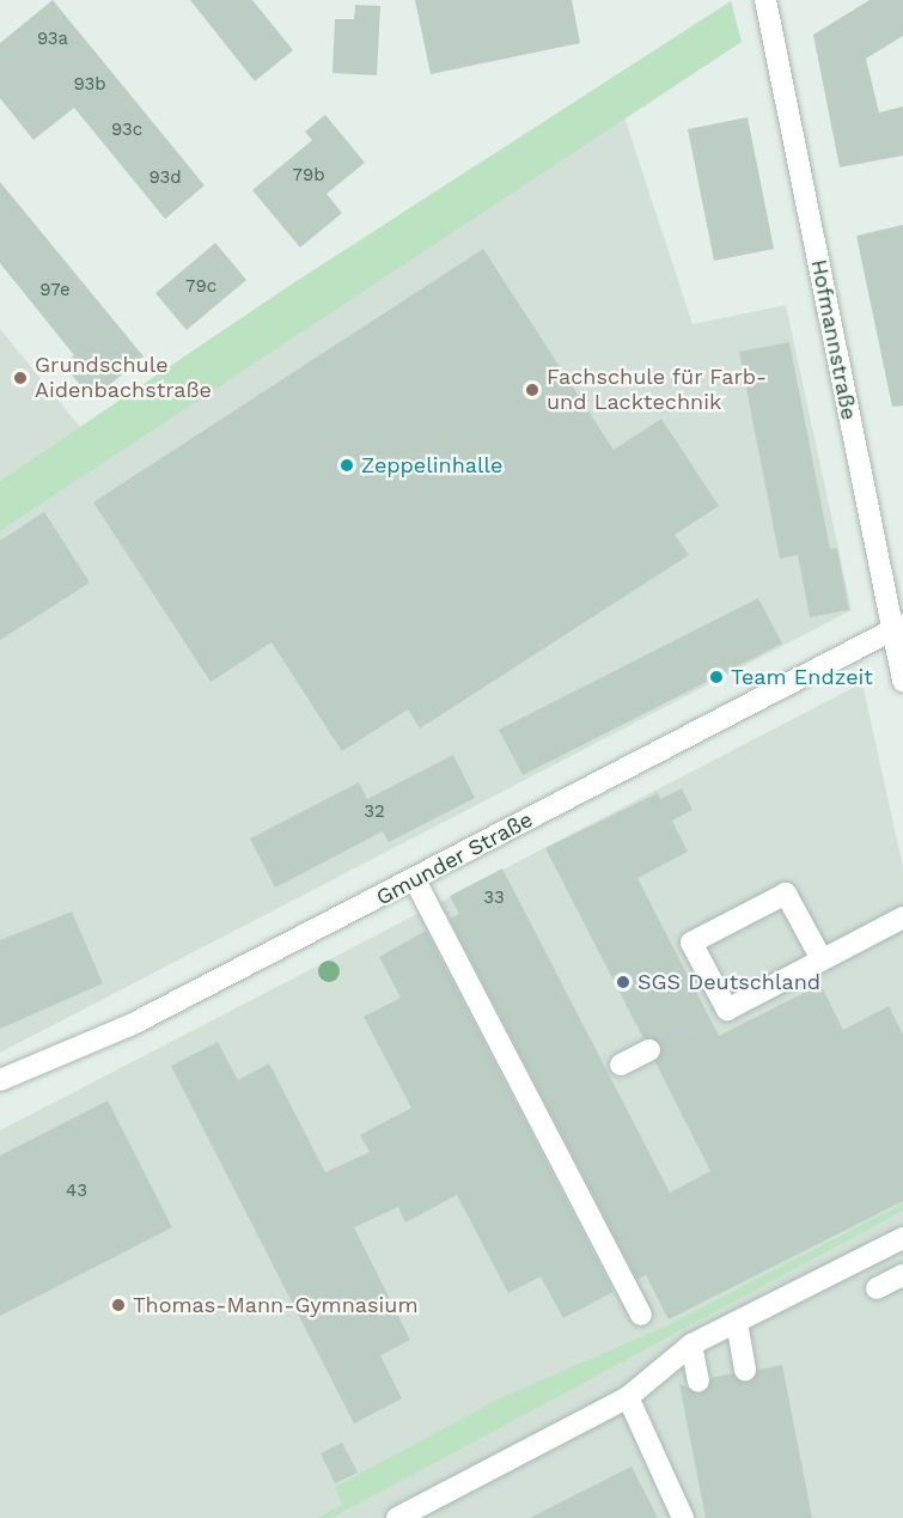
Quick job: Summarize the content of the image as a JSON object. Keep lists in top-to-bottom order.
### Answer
{
  "streets": {
    "street": ["Hofmannstraße", "Gmunder Straße"]
  },
  "crossings": [
    ["Hofmannstraße", "Gmunder Straße"]
  ],
  "places": [
    "Grundschule Aidenbachstraße",
    "Fachschule für Farb- und Lacktechnik",
    "Zeppelinhalle",
    "Team Endzeit",
    "SGS Deutschland",
    "Thomas-Mann-Gymnasium"
  ],
  "house_numbers": [
    "93a",
    "93b",
    "93c",
    "79b",
    "93d",
    "79c",
    "97e",
    "32",
    "33",
    "43"
  ]
}
